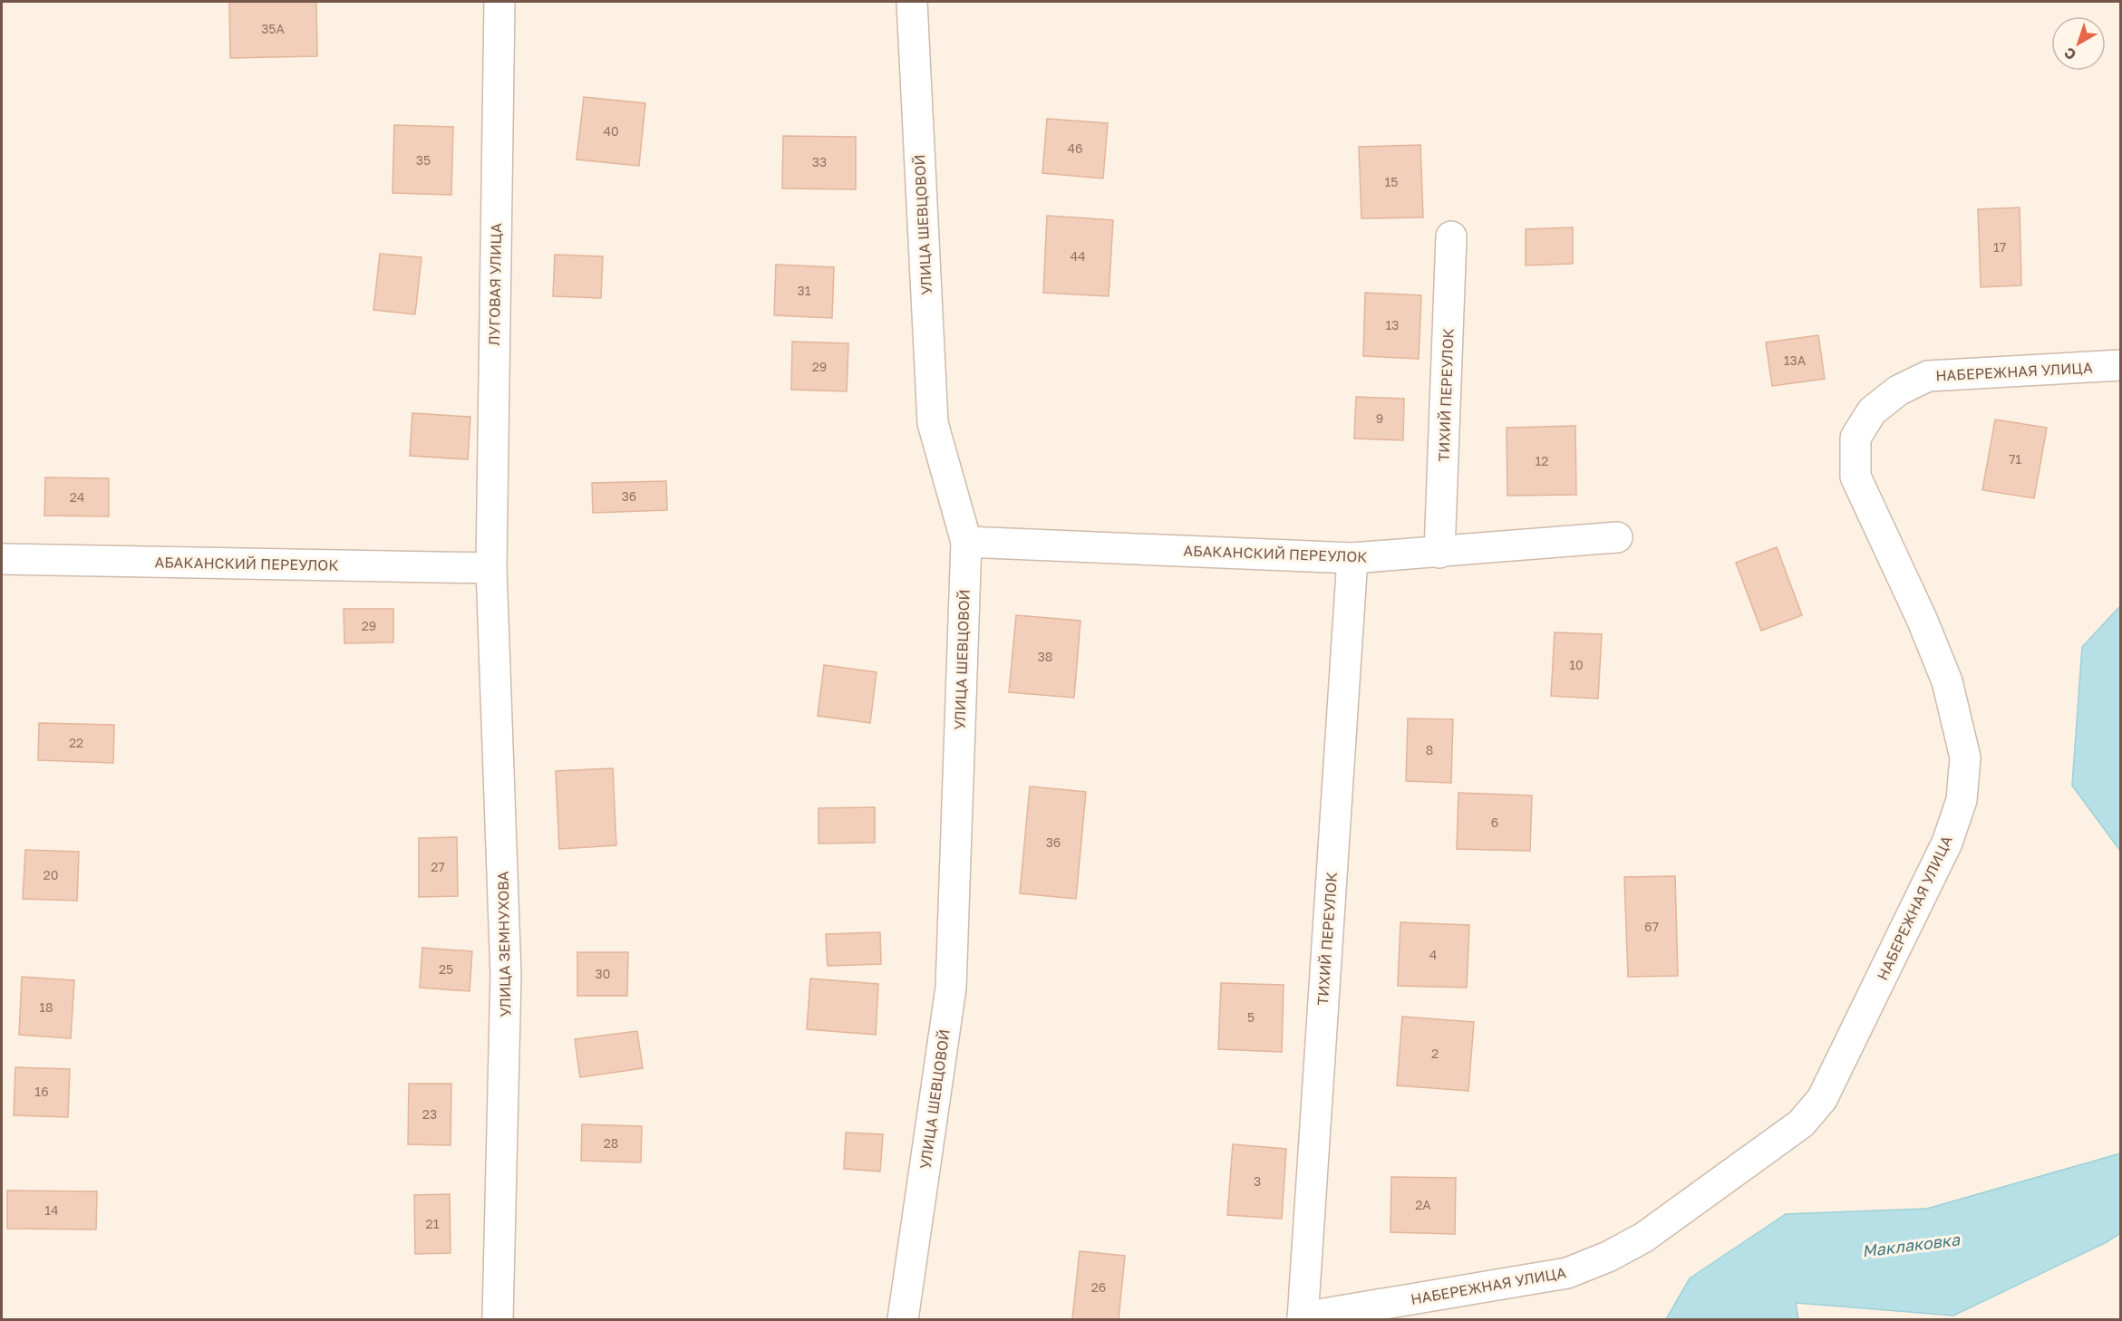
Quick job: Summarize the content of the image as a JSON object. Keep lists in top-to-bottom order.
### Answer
{
  "streets": {
    "street": [
      "УЛИЦА ШЕВЦОВОЙ",
      "ЛУГОВАЯ УЛИЦА",
      "НАБЕРЕЖНАЯ УЛИЦА",
      "ТИХИЙ ПЕРЕУЛОК",
      "АБАКАНСКИЙ ПЕРЕУЛОК",
      "УЛИЦА ЗЕМНУХОВА"
    ]
  },
  "crossings": [
    ["УЛИЦА ШЕВЦОВОЙ", "АБАКАНСКИЙ ПЕРЕУЛОК"],
    ["ЛУГОВАЯ УЛИЦА", "АБАКАНСКИЙ ПЕРЕУЛОК"],
    ["ЛУГОВАЯ УЛИЦА", "УЛИЦА ЗЕМНУХОВА"],
    ["НАБЕРЕЖНАЯ УЛИЦА", "ТИХИЙ ПЕРЕУЛОК"],
    ["ТИХИЙ ПЕРЕУЛОК", "АБАКАНСКИЙ ПЕРЕУЛОК"],
    ["АБАКАНСКИЙ ПЕРЕУЛОК", "УЛИЦА ЗЕМНУХОВА"]
  ],
  "water": ["Маклаковка"],
  "house_numbers": [
    "35А",
    "40",
    "46",
    "35",
    "33",
    "15",
    "17",
    "44",
    "31",
    "13",
    "13А",
    "29",
    "9",
    "71",
    "12",
    "36",
    "24",
    "29",
    "38",
    "10",
    "22",
    "8",
    "6",
    "36",
    "27",
    "20",
    "67",
    "4",
    "25",
    "30",
    "18",
    "5",
    "2",
    "16",
    "23",
    "28",
    "3",
    "2А",
    "14",
    "21",
    "26"
  ],
  "north": "bottom left"
}
